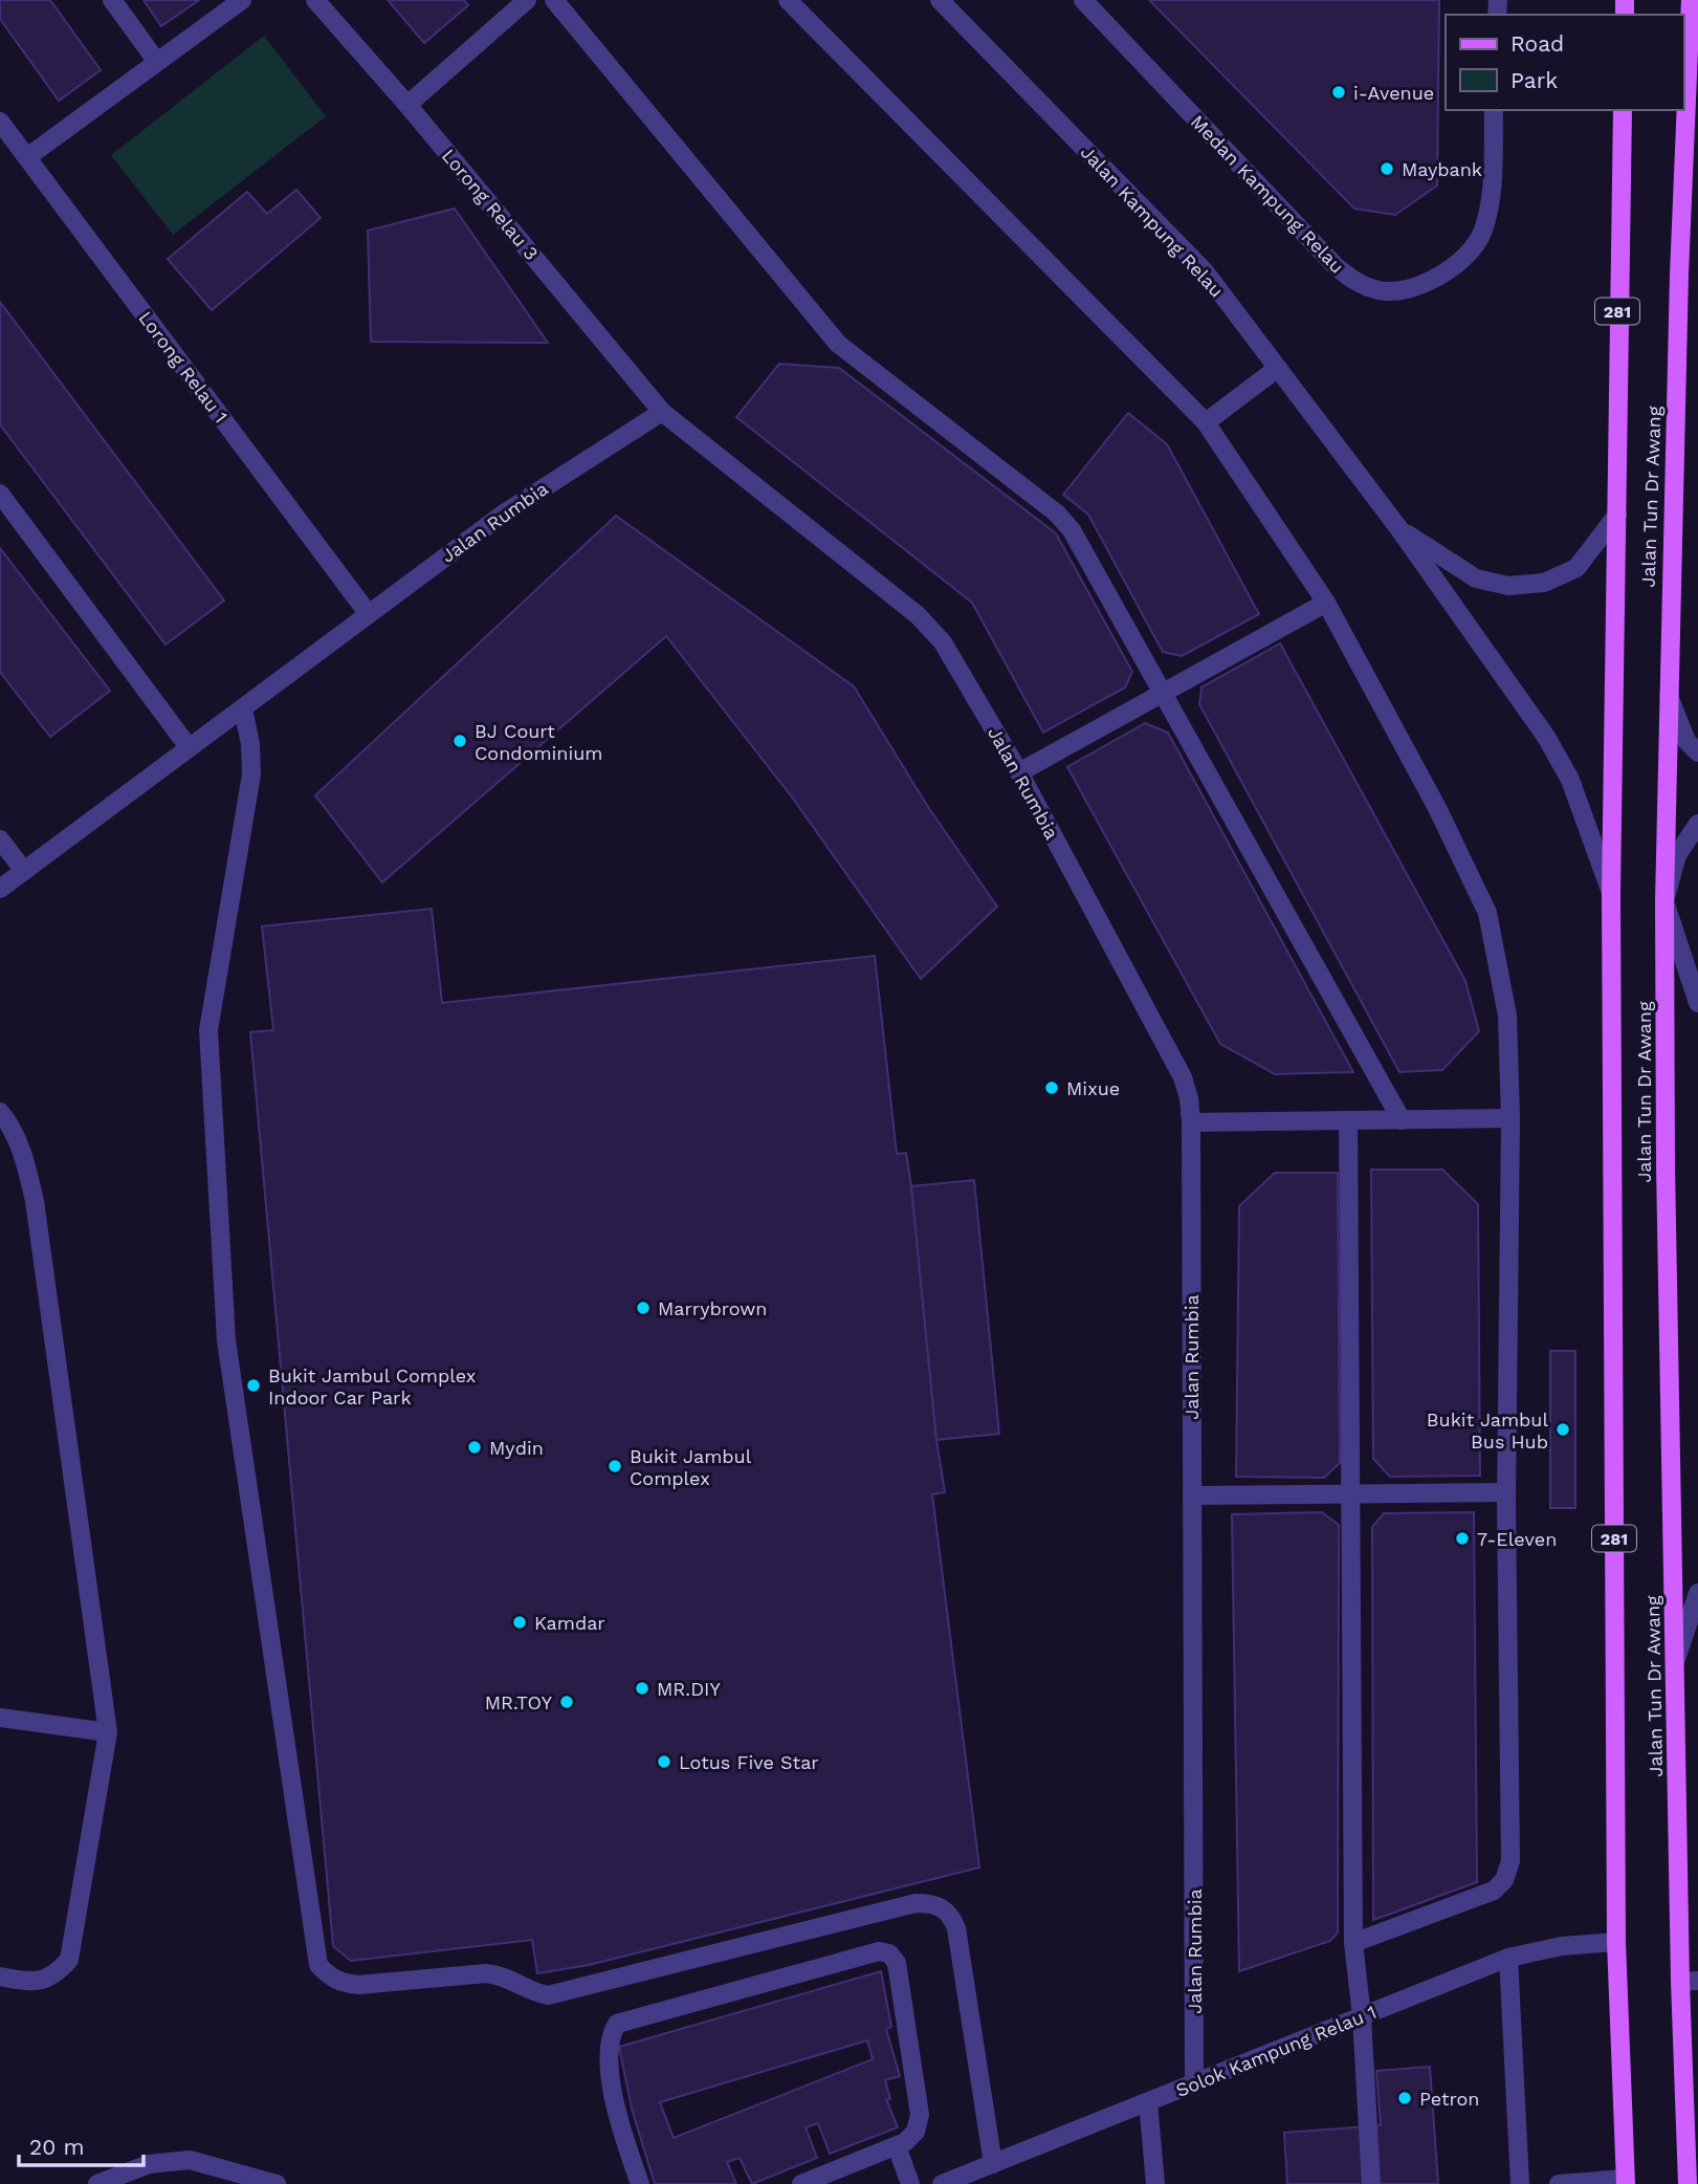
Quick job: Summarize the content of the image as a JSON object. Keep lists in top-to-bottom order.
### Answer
{
  "streets": {
    "main road": ["281", "Jalan Tun Dr Awang"],
    "street": [
      "Medan Kampung Relau",
      "Lorong Relau 3",
      "Jalan Kampung Relau",
      "Lorong Relau 1",
      "Jalan Rumbia",
      "Solok Kampung Relau 1"
    ]
  },
  "crossings": [
    ["Lorong Relau 3", "Jalan Rumbia"],
    ["Jalan Kampung Relau", "Jalan Tun Dr Awang"],
    ["Lorong Relau 1", "Jalan Rumbia"],
    ["Jalan Tun Dr Awang", "Solok Kampung Relau 1"],
    ["Jalan Rumbia", "Solok Kampung Relau 1"]
  ],
  "places": [
    "i-Avenue",
    "Maybank",
    "BJ Court Condominium",
    "Mixue",
    "Marrybrown",
    "Bukit Jambul Complex Indoor Car Park",
    "Bukit Jambul Bus Hub",
    "Mydin",
    "Bukit Jambul Complex",
    "7-Eleven",
    "Kamdar",
    "MR.DIY",
    "MR.TOY",
    "Lotus Five Star",
    "Petron"
  ],
  "legend": ["Road", "Park"],
  "scale_bar": "20 m"
}
